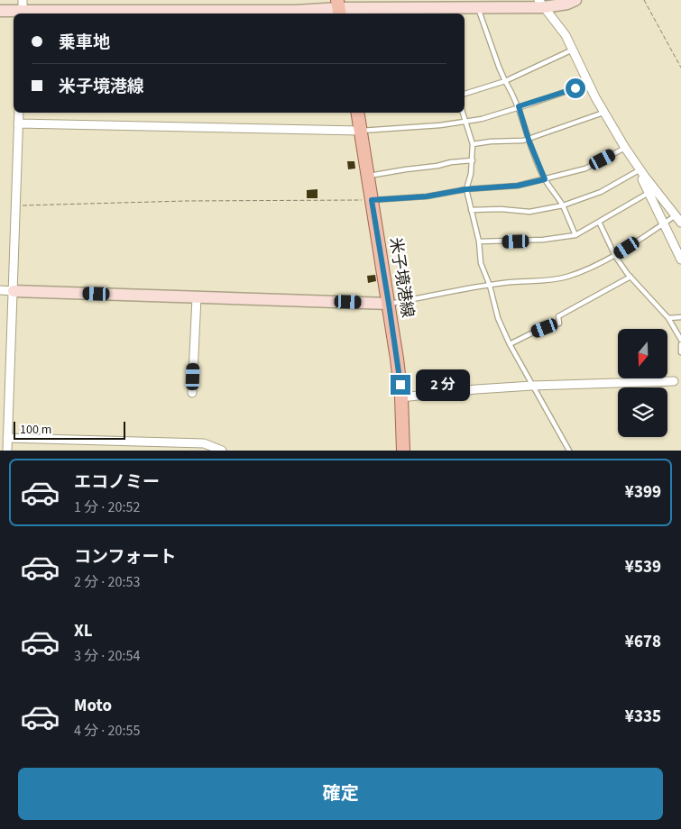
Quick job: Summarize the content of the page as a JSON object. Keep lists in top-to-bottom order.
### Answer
{
  "streets": {
    "main road": ["米子境港線"]
  },
  "scale_bar": "100 m",
  "north": "bottom",
  "page": {
    "banner": ["乗車地", "米子境港線"],
    "bubble": "2 分",
    "scale": "100 m",
    "list": [
      {
        "name": "エコノミー",
        "note": "1 分 · 20:52",
        "value": "¥399"
      },
      {
        "name": "コンフォート",
        "note": "2 分 · 20:53",
        "value": "¥539"
      },
      {
        "name": "XL",
        "note": "3 分 · 20:54",
        "value": "¥678"
      },
      {
        "name": "Moto",
        "note": "4 分 · 20:55",
        "value": "¥335"
      }
    ],
    "buttons": "確定"
  }
}
